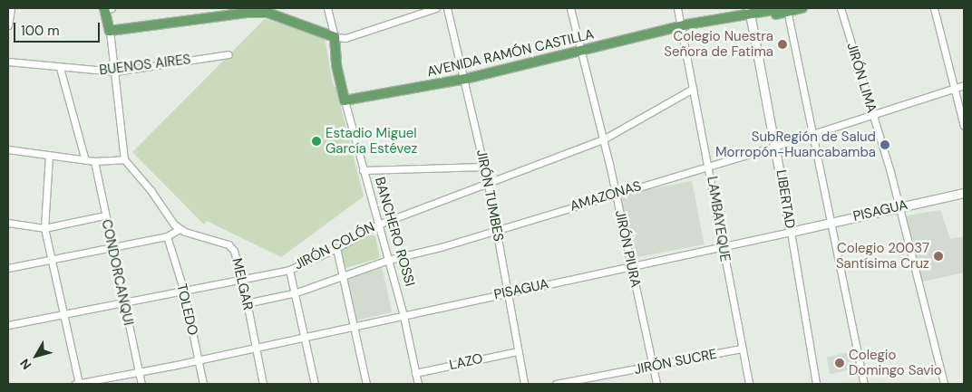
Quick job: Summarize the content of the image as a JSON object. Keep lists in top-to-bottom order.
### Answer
{
  "streets": {
    "main road": ["AVENIDA RAMÓN CASTILLA", "BANCHERO ROSSI"],
    "street": [
      "BUENOS AIRES",
      "JIRÓN LIMA",
      "JIRÓN TUMBES",
      "AMAZONAS",
      "LIBERTAD",
      "PISAGUA",
      "LAMBAYEQUE",
      "JIRÓN COLÓN",
      "JIRÓN PIURA",
      "CONDORCANQUI",
      "MELGAR",
      "TOLEDO",
      "LAZO",
      "JIRÓN SUCRE"
    ]
  },
  "crossings": [
    ["AVENIDA RAMÓN CASTILLA", "JIRÓN TUMBES"],
    ["AVENIDA RAMÓN CASTILLA", "LIBERTAD"],
    ["AVENIDA RAMÓN CASTILLA", "LAMBAYEQUE"],
    ["AVENIDA RAMÓN CASTILLA", "BANCHERO ROSSI"],
    ["AVENIDA RAMÓN CASTILLA", "JIRÓN PIURA"],
    ["JIRÓN LIMA", "AMAZONAS"],
    ["JIRÓN LIMA", "PISAGUA"],
    ["JIRÓN TUMBES", "AMAZONAS"],
    ["JIRÓN TUMBES", "PISAGUA"],
    ["JIRÓN TUMBES", "JIRÓN COLÓN"],
    ["JIRÓN TUMBES", "LAZO"],
    ["AMAZONAS", "LIBERTAD"],
    ["AMAZONAS", "LAMBAYEQUE"],
    ["AMAZONAS", "BANCHERO ROSSI"],
    ["AMAZONAS", "JIRÓN PIURA"],
    ["AMAZONAS", "MELGAR"],
    ["LIBERTAD", "PISAGUA"],
    ["PISAGUA", "LAMBAYEQUE"],
    ["PISAGUA", "BANCHERO ROSSI"],
    ["PISAGUA", "JIRÓN PIURA"],
    ["PISAGUA", "CONDORCANQUI"],
    ["PISAGUA", "MELGAR"],
    ["PISAGUA", "TOLEDO"],
    ["LAMBAYEQUE", "JIRÓN COLÓN"],
    ["LAMBAYEQUE", "JIRÓN SUCRE"],
    ["BANCHERO ROSSI", "JIRÓN COLÓN"],
    ["BANCHERO ROSSI", "LAZO"],
    ["JIRÓN COLÓN", "JIRÓN PIURA"],
    ["JIRÓN COLÓN", "CONDORCANQUI"],
    ["JIRÓN COLÓN", "MELGAR"],
    ["JIRÓN COLÓN", "TOLEDO"],
    ["JIRÓN PIURA", "JIRÓN SUCRE"]
  ],
  "places": [
    "Colegio Nuestra Señora de Fatima",
    "Estadio Miguel García Estévez",
    "SubRegión de Salud Morropón-Huancabamba",
    "Colegio 20037 Santísima Cruz",
    "Colegio Domingo Savio"
  ],
  "scale_bar": "100 m",
  "north": "bottom left"
}
